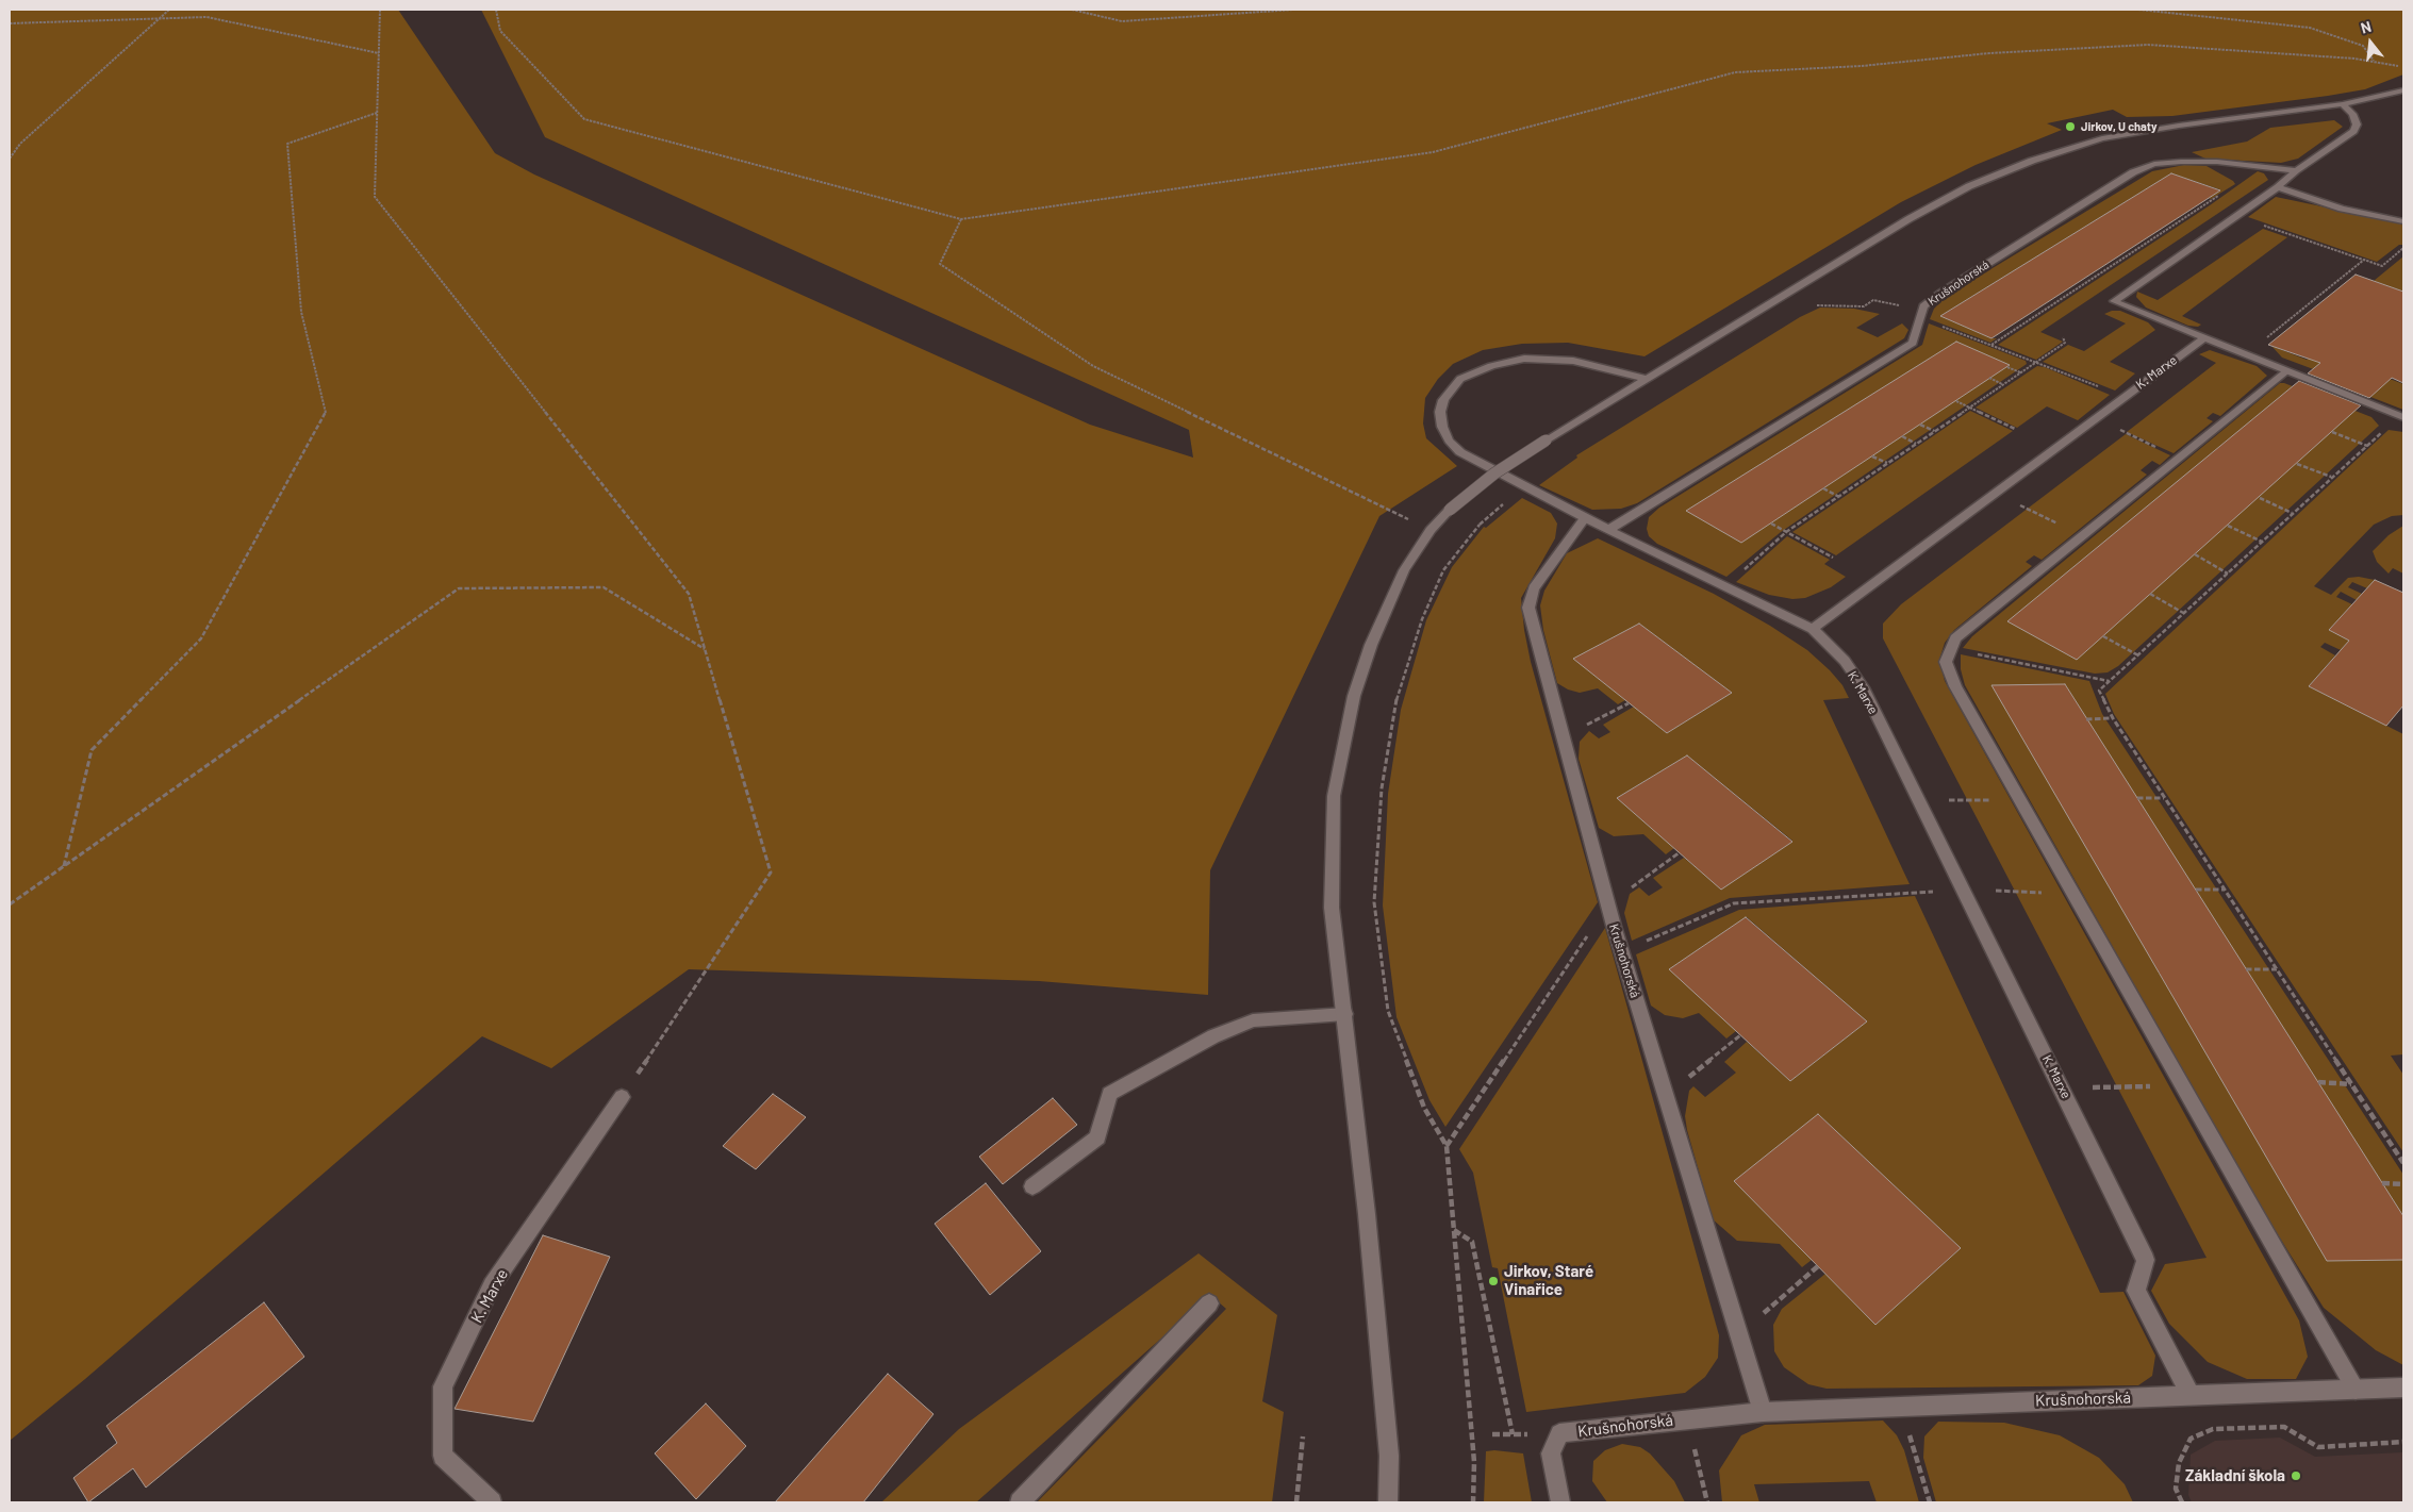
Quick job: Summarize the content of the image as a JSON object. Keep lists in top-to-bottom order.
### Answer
{
  "streets": {
    "street": ["Krušnohorská", "K. Marxe"]
  },
  "crossings": [
    ["Krušnohorská", "K. Marxe"]
  ],
  "places": ["Jirkov, U chaty", "Jirkov, Staré Vinařice", "Základní škola"],
  "north": "top"
}
